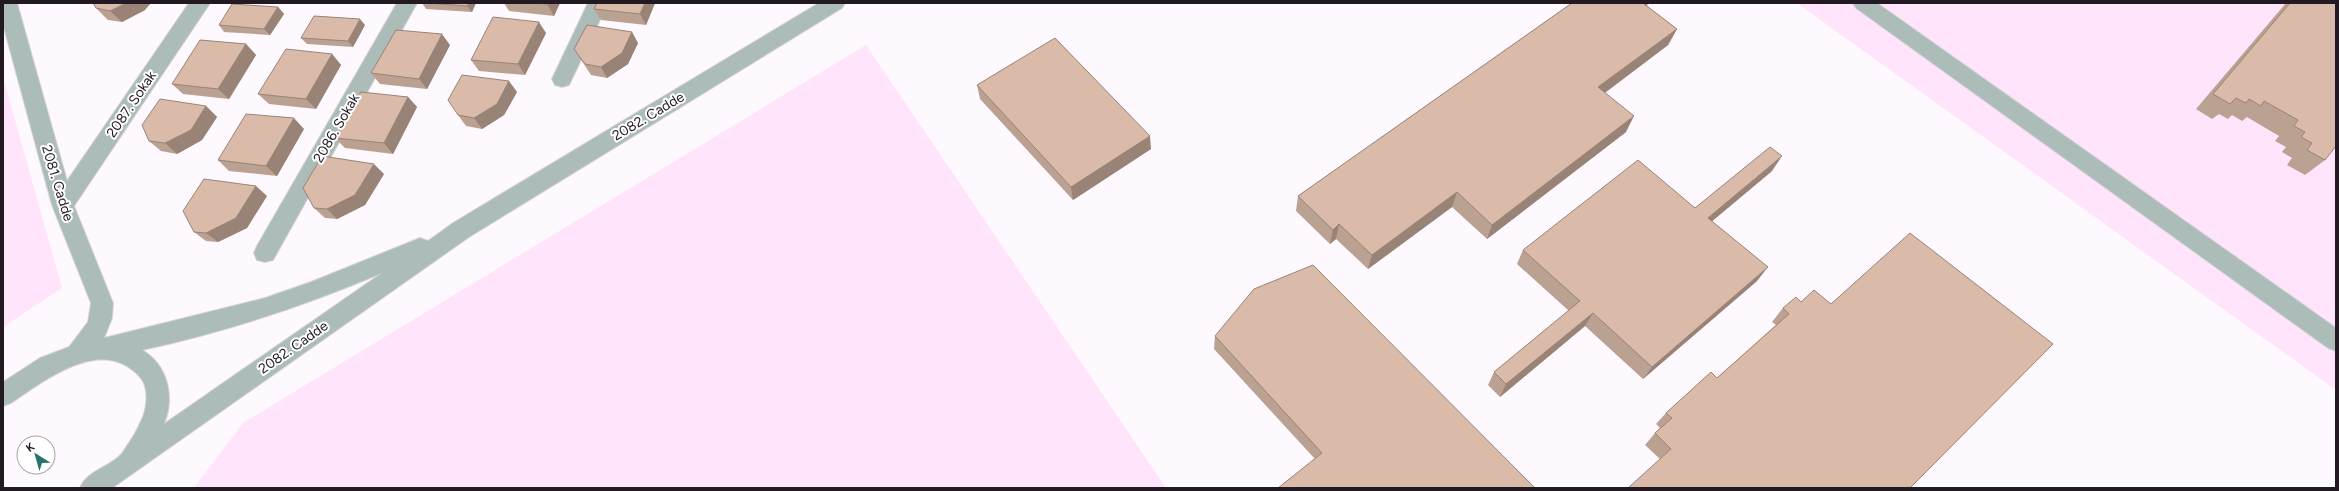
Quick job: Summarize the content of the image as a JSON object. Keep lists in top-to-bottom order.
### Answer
{
  "streets": {
    "street": [
      "2087. Sokak",
      "2082. Cadde",
      "2086. Sokak",
      "2081. Cadde"
    ]
  },
  "crossings": [
    ["2087. Sokak", "2081. Cadde"],
    ["2082. Cadde", "2081. Cadde"]
  ],
  "north": "top left"
}
